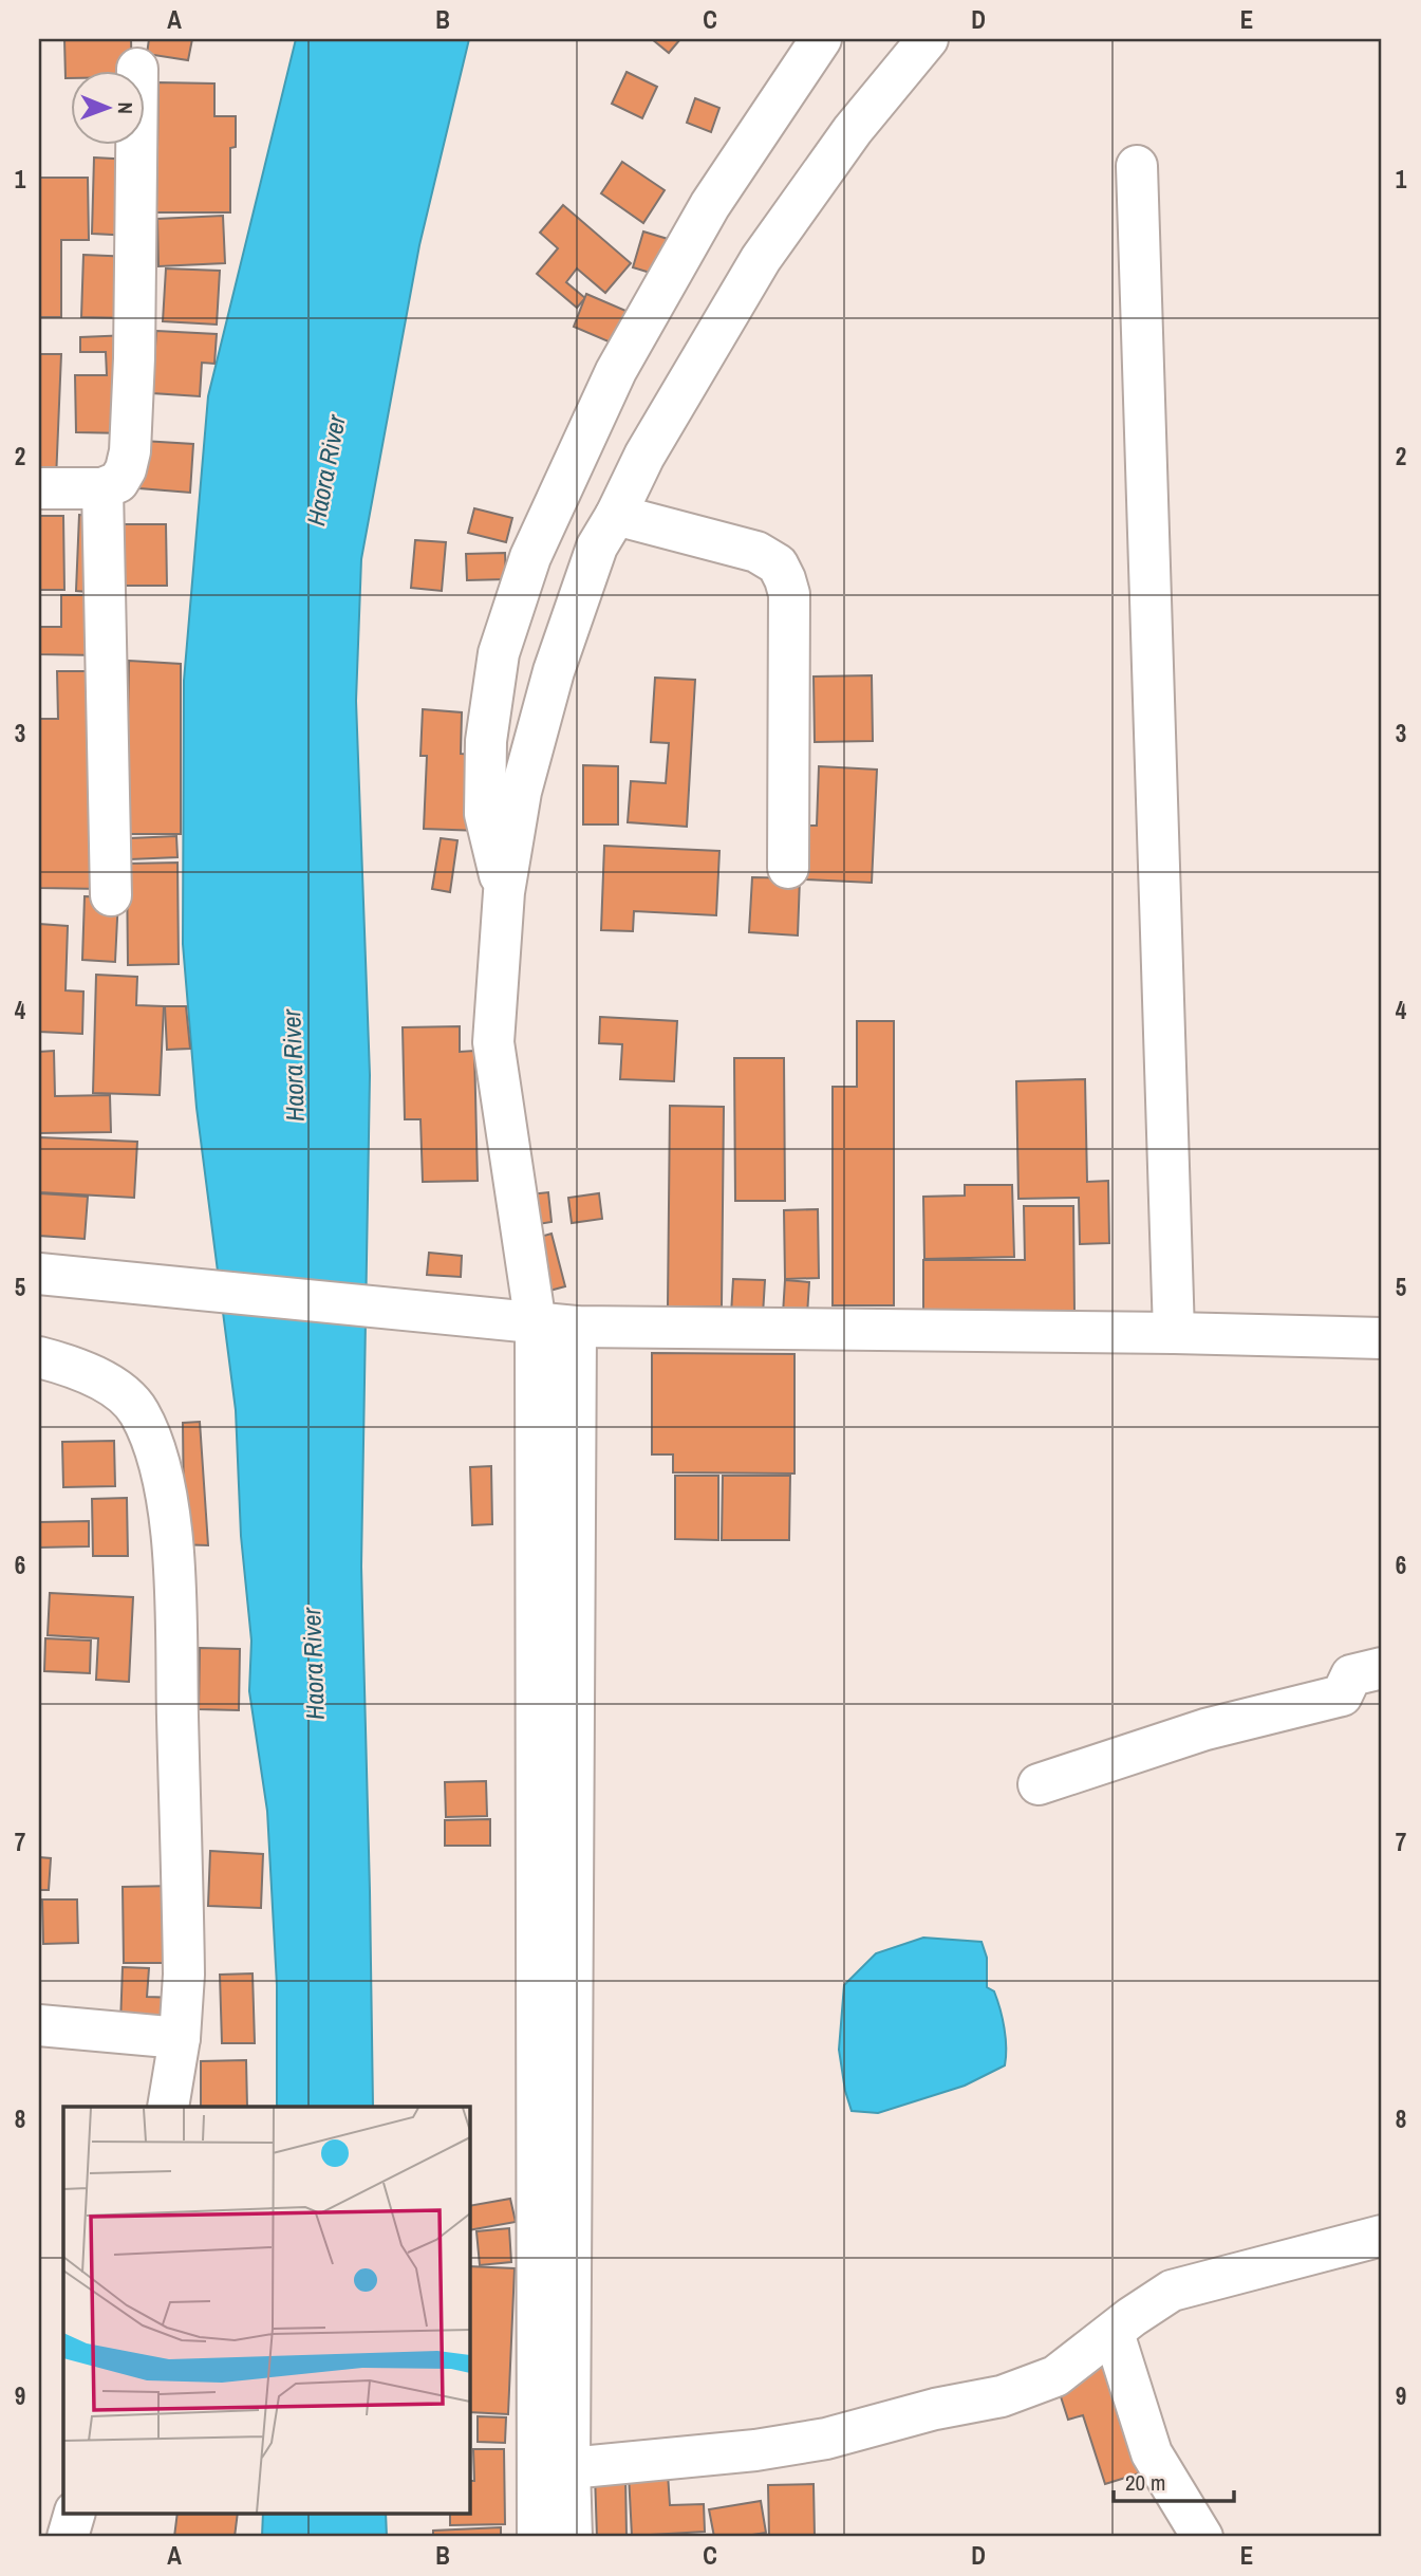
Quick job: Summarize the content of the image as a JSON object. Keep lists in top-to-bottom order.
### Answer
{
  "water": ["Haora River"],
  "scale_bar": "20 m",
  "north": "right",
  "grid": {
    "columns": [
      "A",
      "B",
      "C",
      "D",
      "E"
    ],
    "rows": [
      "1",
      "2",
      "3",
      "4",
      "5",
      "6",
      "7",
      "8",
      "9"
    ]
  }
}
